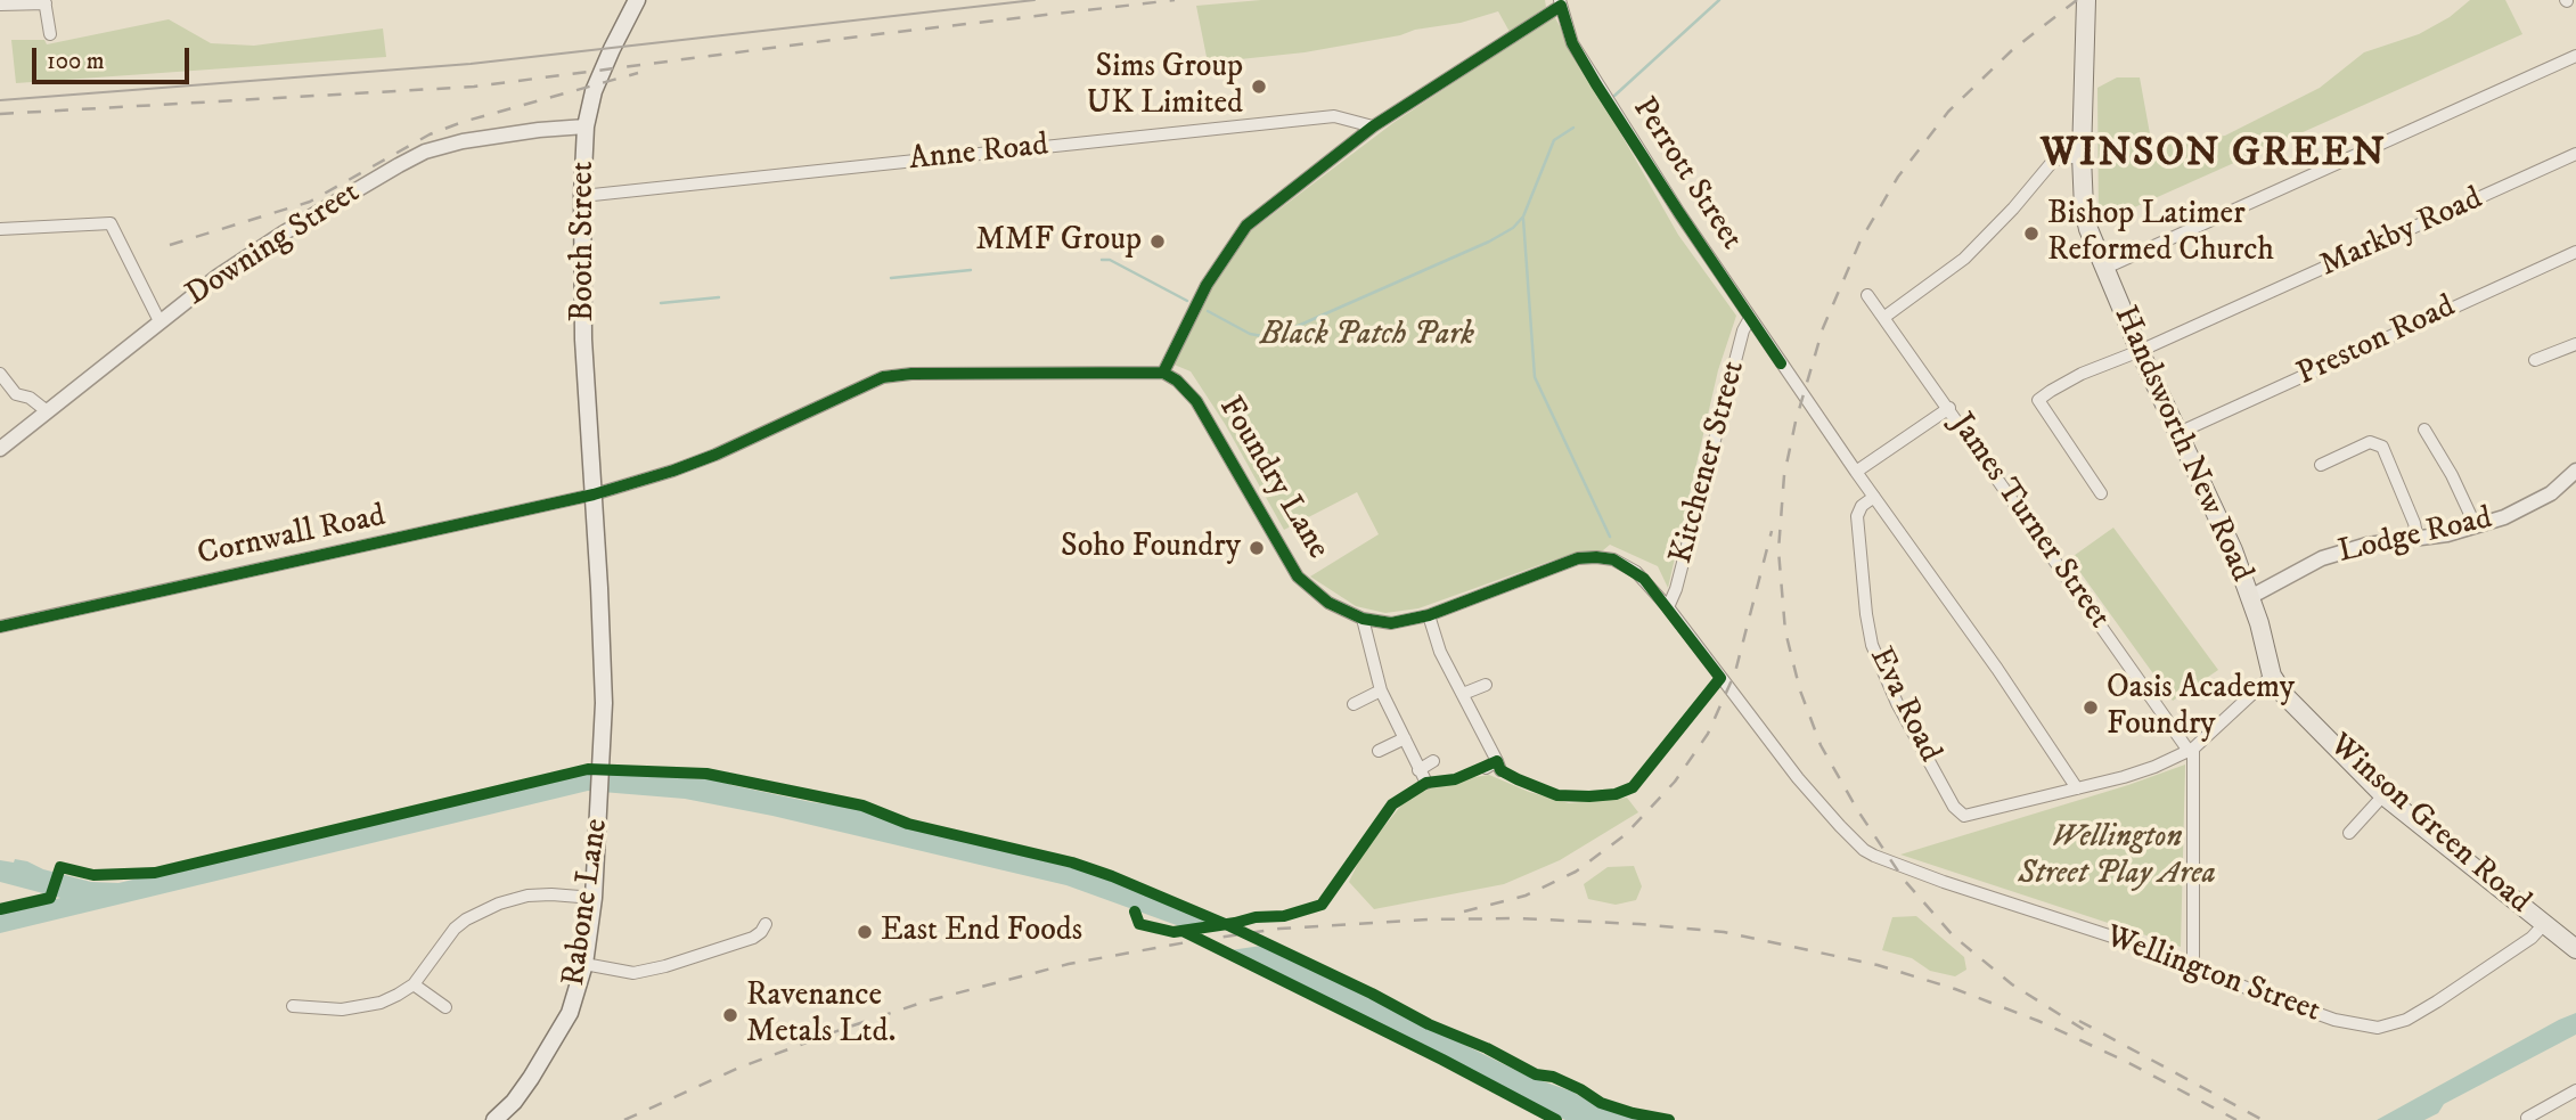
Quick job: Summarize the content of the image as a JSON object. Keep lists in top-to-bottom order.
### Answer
{
  "streets": {
    "main road": [
      "Booth Street",
      "Handsworth New Road",
      "Winson Green Road",
      "Rabone Lane"
    ],
    "street": [
      "Anne Road",
      "Perrott Street",
      "Markby Road",
      "Downing Street",
      "Preston Road",
      "Kitchener Street",
      "Foundry Lane",
      "James Turner Street",
      "Cornwall Road",
      "Lodge Road",
      "Eva Road",
      "Wellington Street"
    ]
  },
  "crossings": [
    ["Anne Road", "Booth Street"],
    ["Perrott Street", "Kitchener Street"],
    ["Perrott Street", "Eva Road"],
    ["Markby Road", "Handsworth New Road"],
    ["Booth Street", "Downing Street"],
    ["Booth Street", "Cornwall Road"],
    ["Booth Street", "Rabone Lane"],
    ["Preston Road", "Handsworth New Road"],
    ["Handsworth New Road", "Lodge Road"],
    ["Handsworth New Road", "Winson Green Road"],
    ["Kitchener Street", "Foundry Lane"],
    ["Foundry Lane", "Wellington Street"],
    ["Cornwall Road", "Rabone Lane"],
    ["Winson Green Road", "Wellington Street"]
  ],
  "districts": ["WINSON GREEN"],
  "parks": ["Black Patch Park", "Wellington Street Play Area"],
  "places": [
    "Sims Group UK Limited",
    "Bishop Latimer Reformed Church",
    "MMF Group",
    "Soho Foundry",
    "Oasis Academy Foundry",
    "East End Foods",
    "Ravenance Metals Ltd."
  ],
  "scale_bar": "100 m"
}
